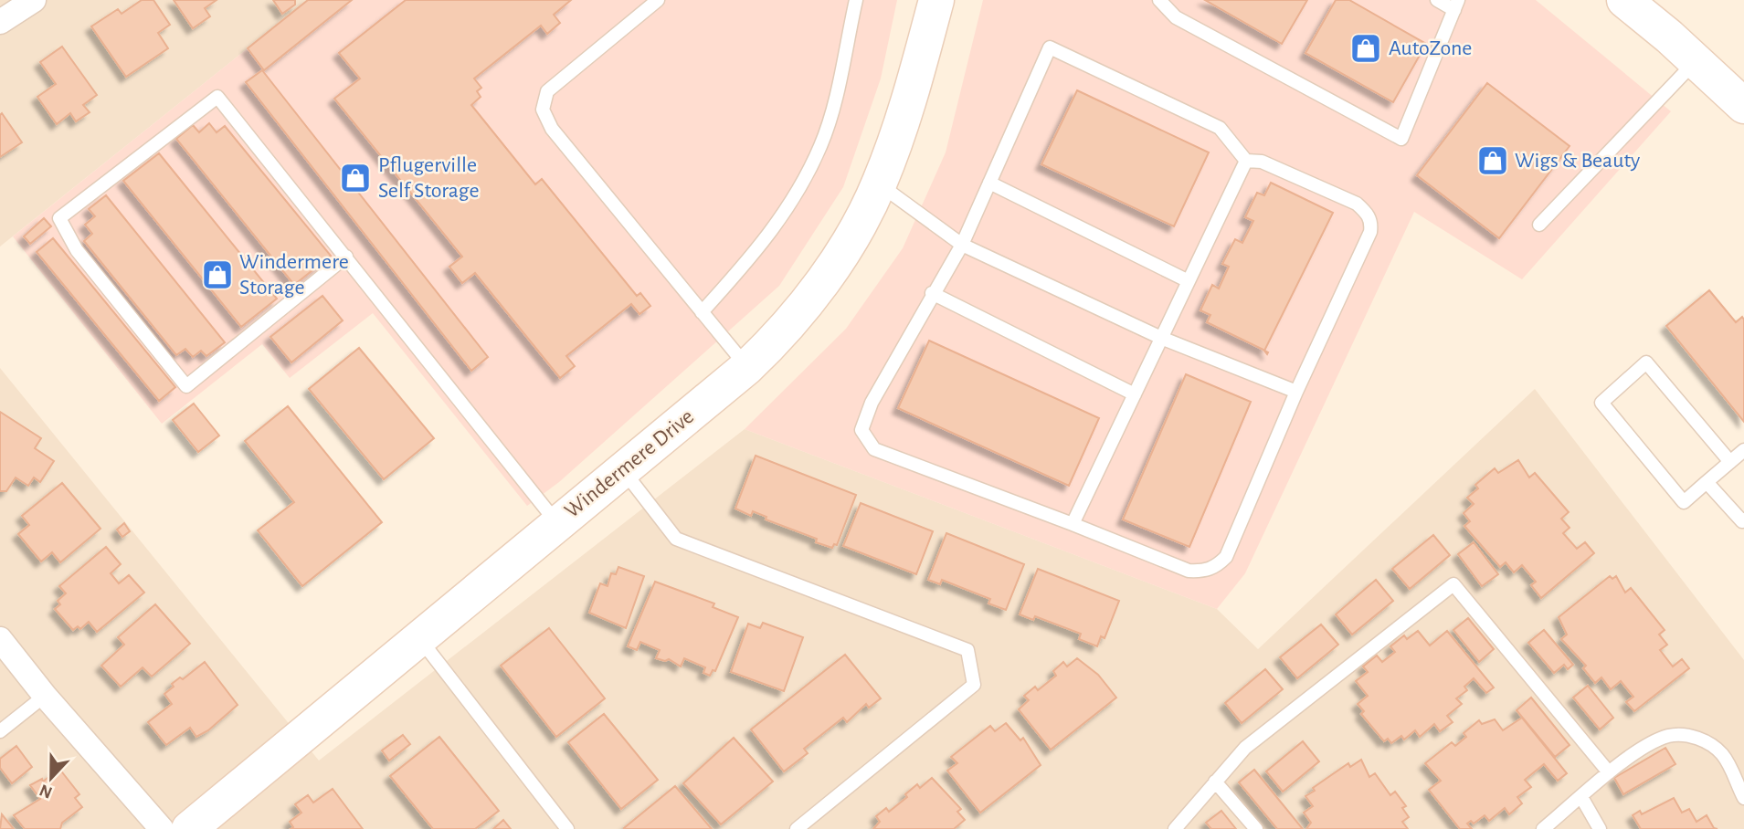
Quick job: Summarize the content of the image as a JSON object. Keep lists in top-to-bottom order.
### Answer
{
  "streets": {
    "street": ["Windermere Drive"]
  },
  "places": {
    "shop": [
      "AutoZone",
      "Wigs & Beauty",
      "Pflugerville Self Storage",
      "Windermere Storage"
    ]
  },
  "north": "bottom"
}
